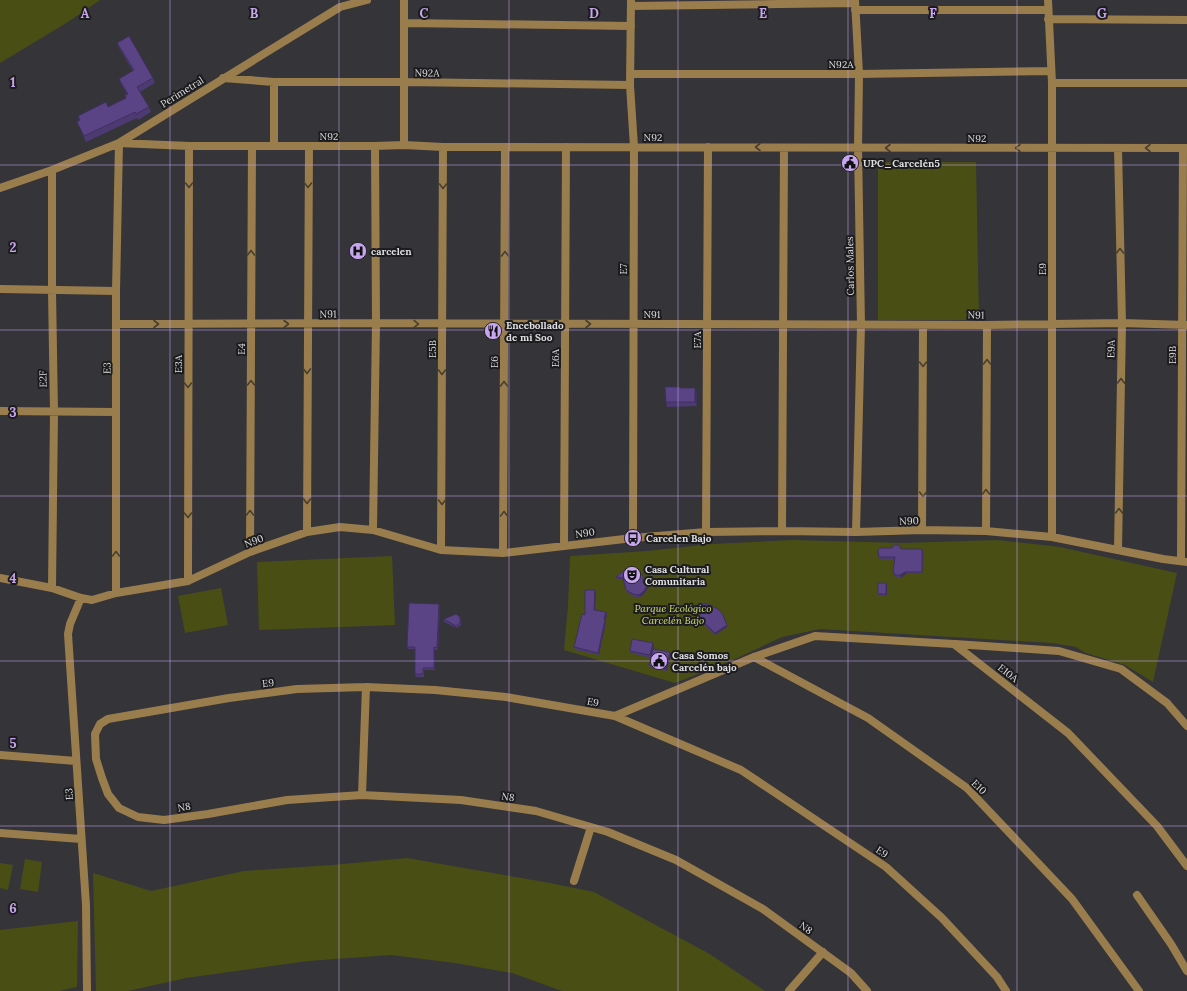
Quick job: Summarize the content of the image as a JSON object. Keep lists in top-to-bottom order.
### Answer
{
  "streets": {
    "street": [
      "N92A",
      "Perimetral",
      "N92",
      "Carlos Males",
      "E7",
      "E9",
      "N91",
      "E7A",
      "E4",
      "E5B",
      "E9A",
      "E9B",
      "E6A",
      "E6",
      "E3A",
      "E3",
      "E2F",
      "N90",
      "E10A",
      "E10",
      "N8"
    ]
  },
  "crossings": [
    ["N92A", "Perimetral"],
    ["N92A", "Carlos Males"],
    ["N92A", "E7"],
    ["N92A", "E9"],
    ["Perimetral", "N92"],
    ["Perimetral", "E3"],
    ["Perimetral", "E2F"],
    ["N92", "Carlos Males"],
    ["N92", "E7"],
    ["N92", "E9"],
    ["N92", "E7A"],
    ["N92", "E4"],
    ["N92", "E5B"],
    ["N92", "E9A"],
    ["N92", "E9B"],
    ["N92", "E6A"],
    ["N92", "E6"],
    ["N92", "E3A"],
    ["N92", "E3"],
    ["Carlos Males", "N91"],
    ["Carlos Males", "N90"],
    ["E7", "N91"],
    ["E7", "N90"],
    ["E9", "N91"],
    ["E9", "N90"],
    ["E9", "N8"],
    ["N91", "E7A"],
    ["N91", "E4"],
    ["N91", "E5B"],
    ["N91", "E9A"],
    ["N91", "E9B"],
    ["N91", "E6A"],
    ["N91", "E6"],
    ["N91", "E3A"],
    ["N91", "E3"],
    ["E7A", "N90"],
    ["E4", "N90"],
    ["E5B", "N90"],
    ["E9A", "N90"],
    ["E9B", "N90"],
    ["E6A", "N90"],
    ["E6", "N90"],
    ["E3A", "N90"],
    ["E3", "N90"],
    ["E2F", "N90"]
  ],
  "one_way": ["E9A", "E6", "E3A"],
  "parks": ["Parque Ecológico Carcelén Bajo"],
  "places": {
    "public building": ["UPC_Carcelén5", "Casa Somos Carcelén bajo"],
    "hospital": ["carcelen"],
    "restaurant": ["Encebollado de mi Soo"],
    "bus stop": ["Carcelen Bajo"],
    "theatre": ["Casa Cultural Comunitaria"]
  },
  "grid": {
    "columns": [
      "A",
      "B",
      "C",
      "D",
      "E",
      "F",
      "G"
    ],
    "rows": [
      "1",
      "2",
      "3",
      "4",
      "5",
      "6"
    ]
  }
}
